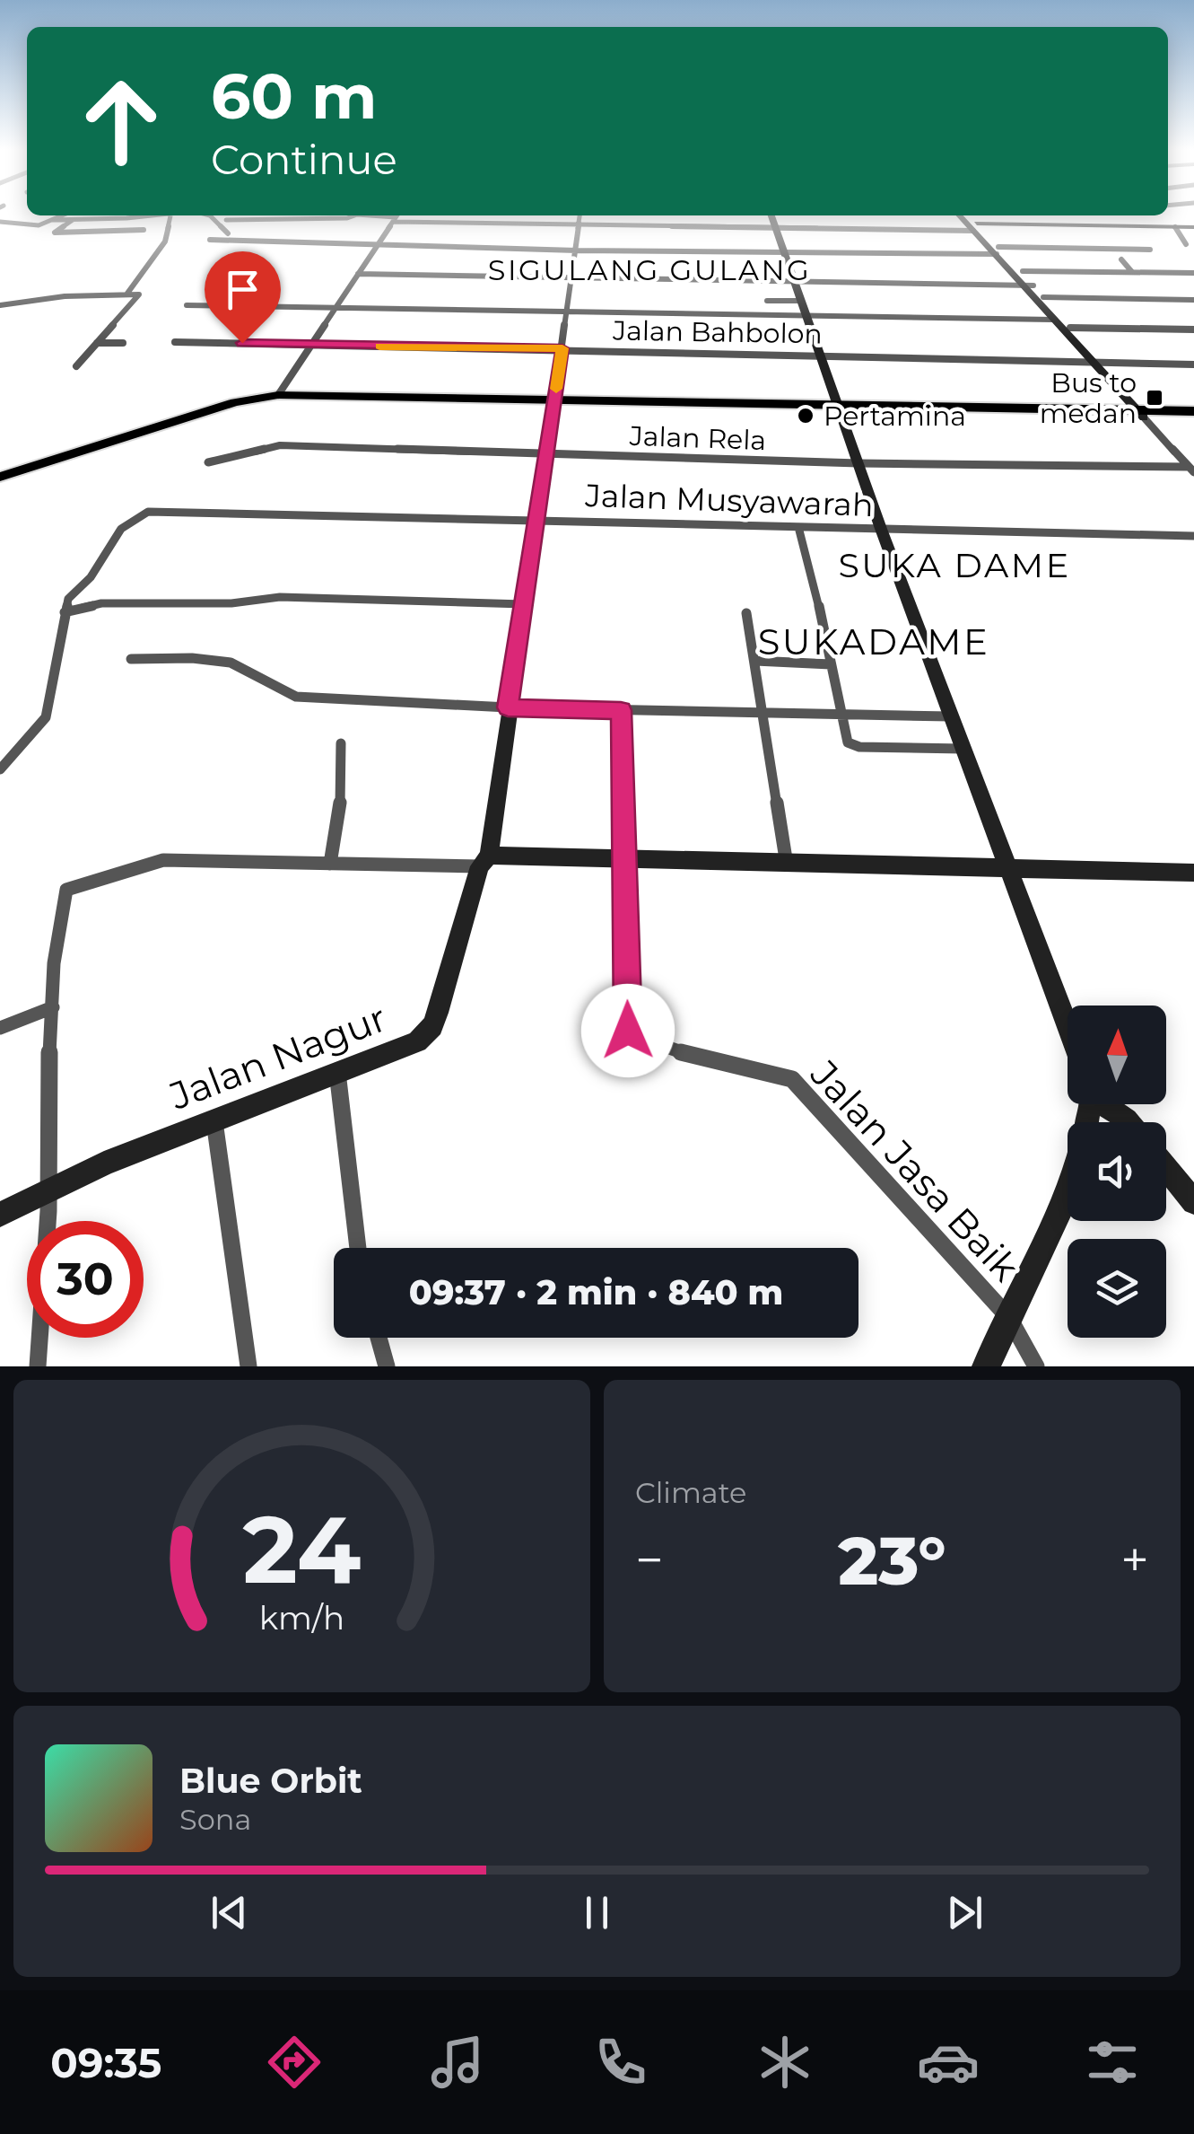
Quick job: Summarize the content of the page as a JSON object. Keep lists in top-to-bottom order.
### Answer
{
  "streets": {
    "street": [
      "Jalan Bahbolon",
      "Jalan Rela",
      "Jalan Musyawarah",
      "Jalan Nagur",
      "Jalan Jasa Baik"
    ]
  },
  "crossings": [
    ["Jalan Rela", "Jalan Nagur"],
    ["Jalan Musyawarah", "Jalan Nagur"]
  ],
  "districts": ["SIGULANG GULANG", "SUKA DAME", "SUKADAME"],
  "places": {
    "transit": ["Bus to medan"],
    "other": ["Pertamina"]
  },
  "north": "top",
  "page": {
    "turn": ["60 m", "Continue"],
    "limit": "30",
    "trip": "09:37 · 2 min · 840 m",
    "tile": "Climate",
    "heat": ["−", "23°", "+"],
    "song": ["Blue Orbit", "Sona"],
    "tabs": "09:35",
    "gauge": ["24", "km/h"]
  }
}
